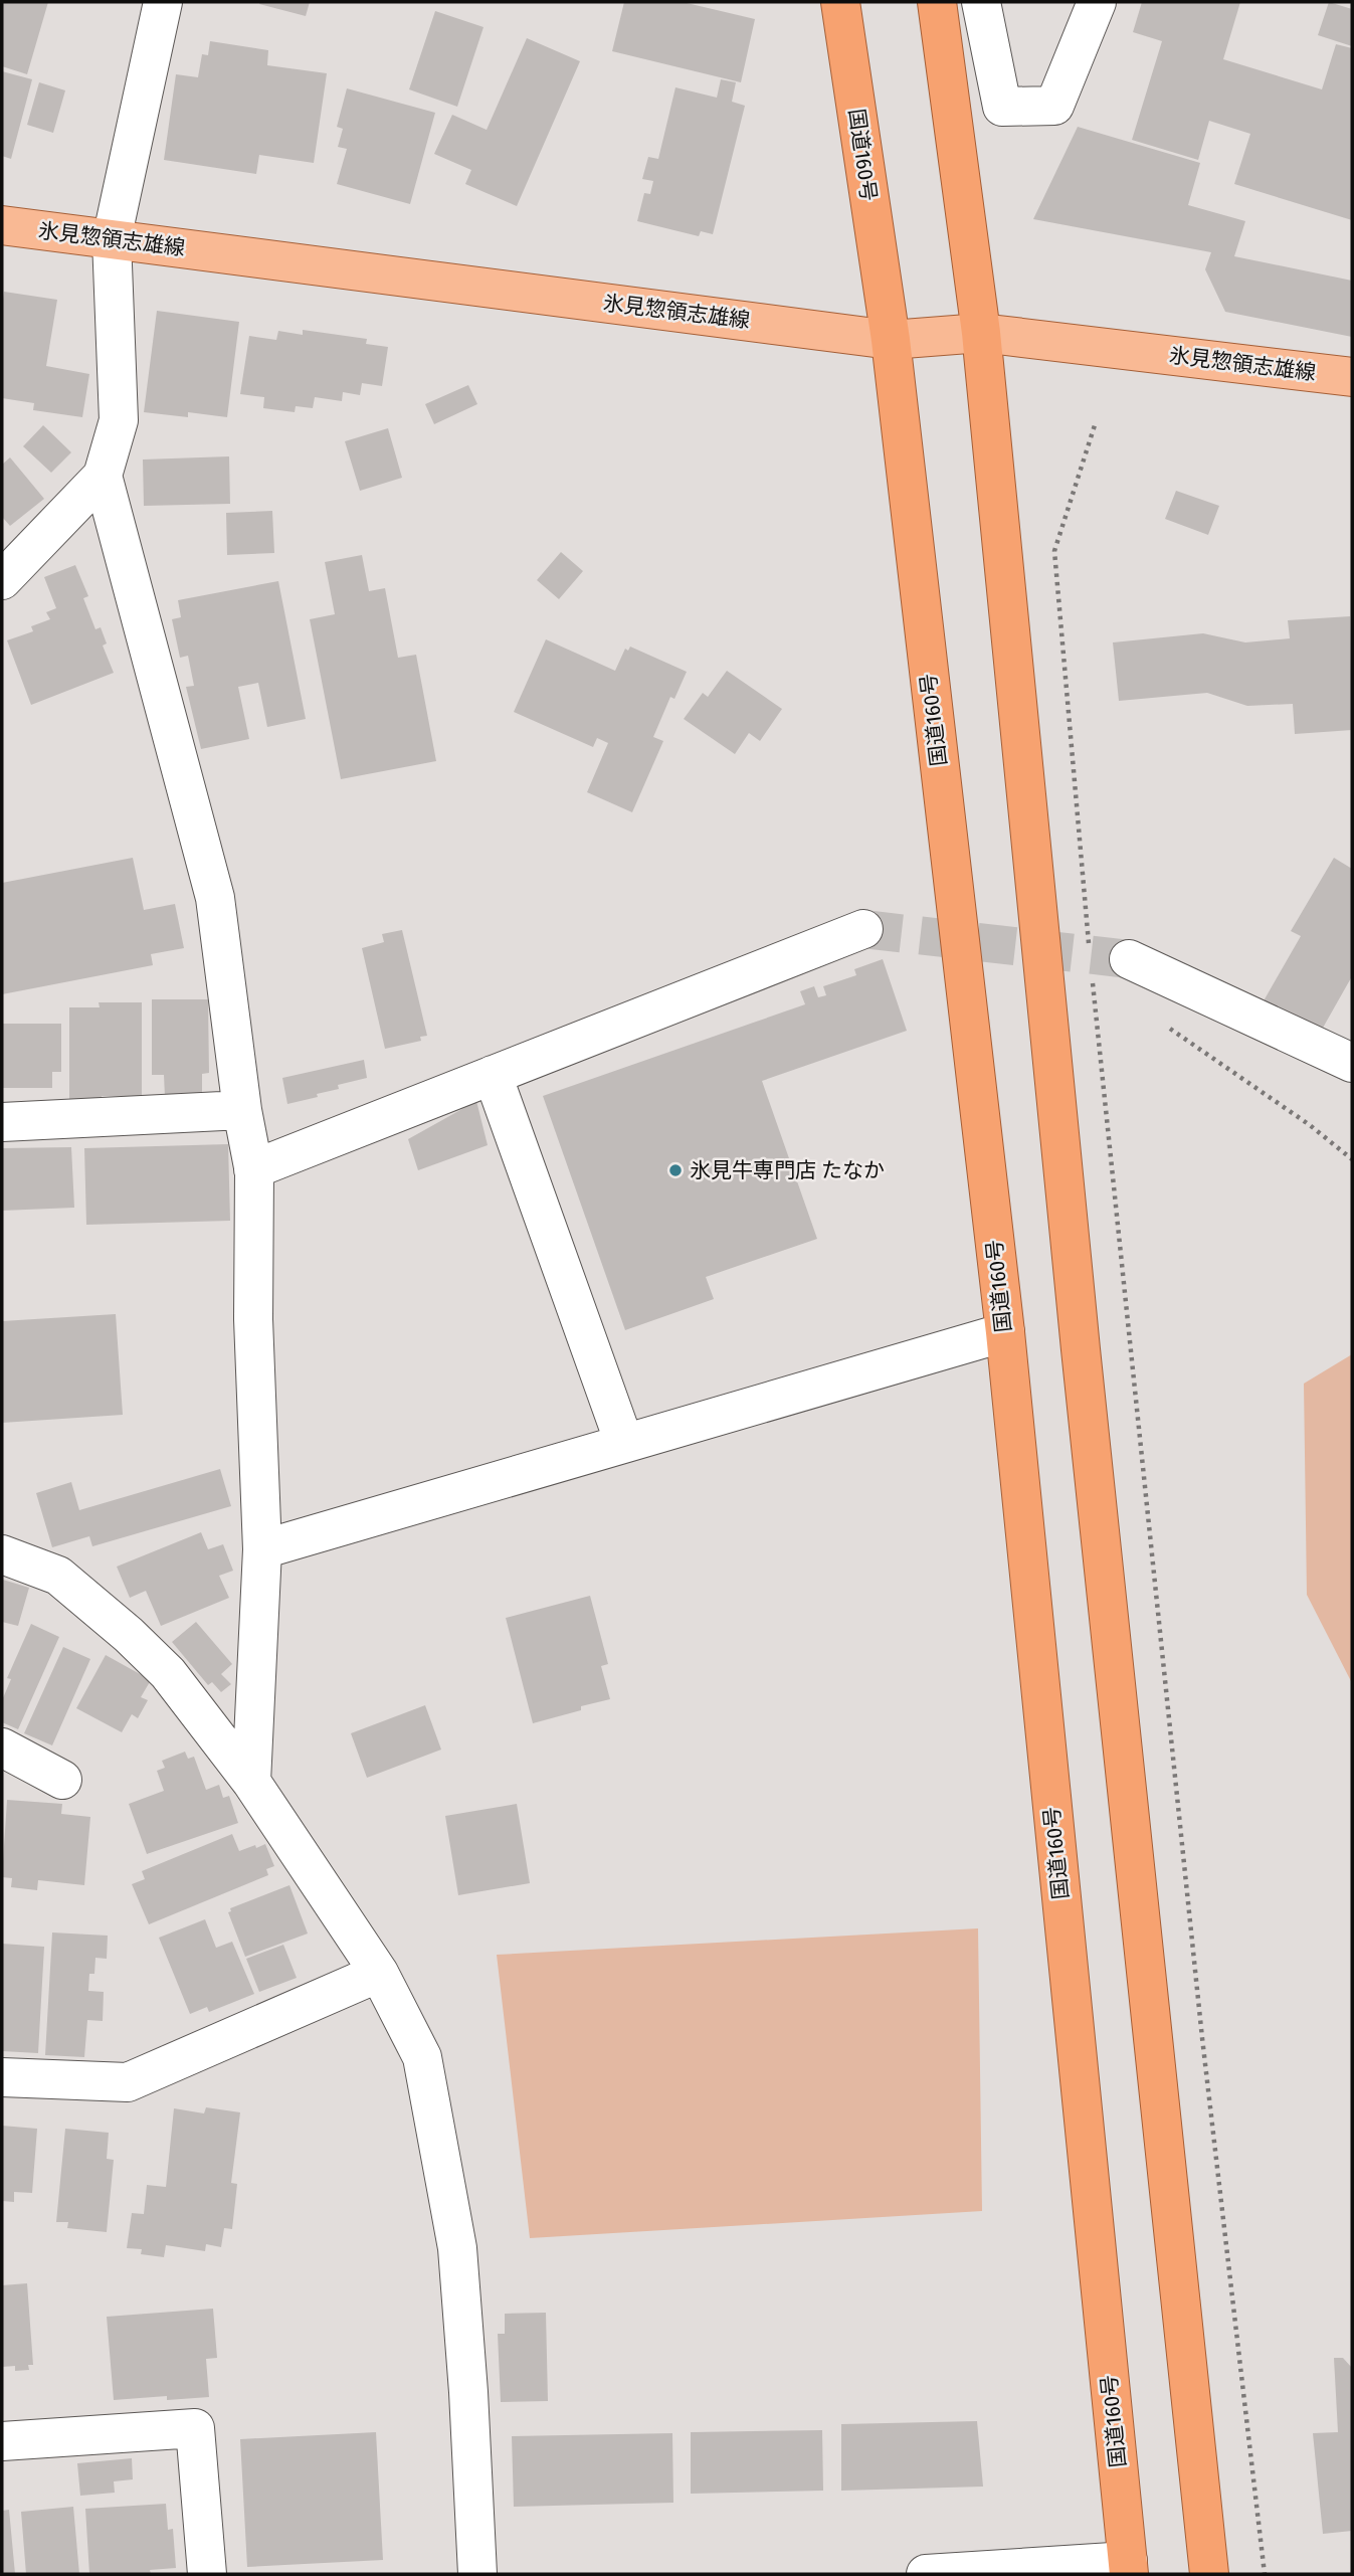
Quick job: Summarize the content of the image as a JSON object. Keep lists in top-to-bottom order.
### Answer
{
  "streets": {
    "highway": ["国道160号"],
    "main road": ["氷見惣領志雄線"]
  },
  "crossings": [
    ["国道160号", "氷見惣領志雄線"]
  ],
  "places": ["氷見牛専門店 たなか"]
}
